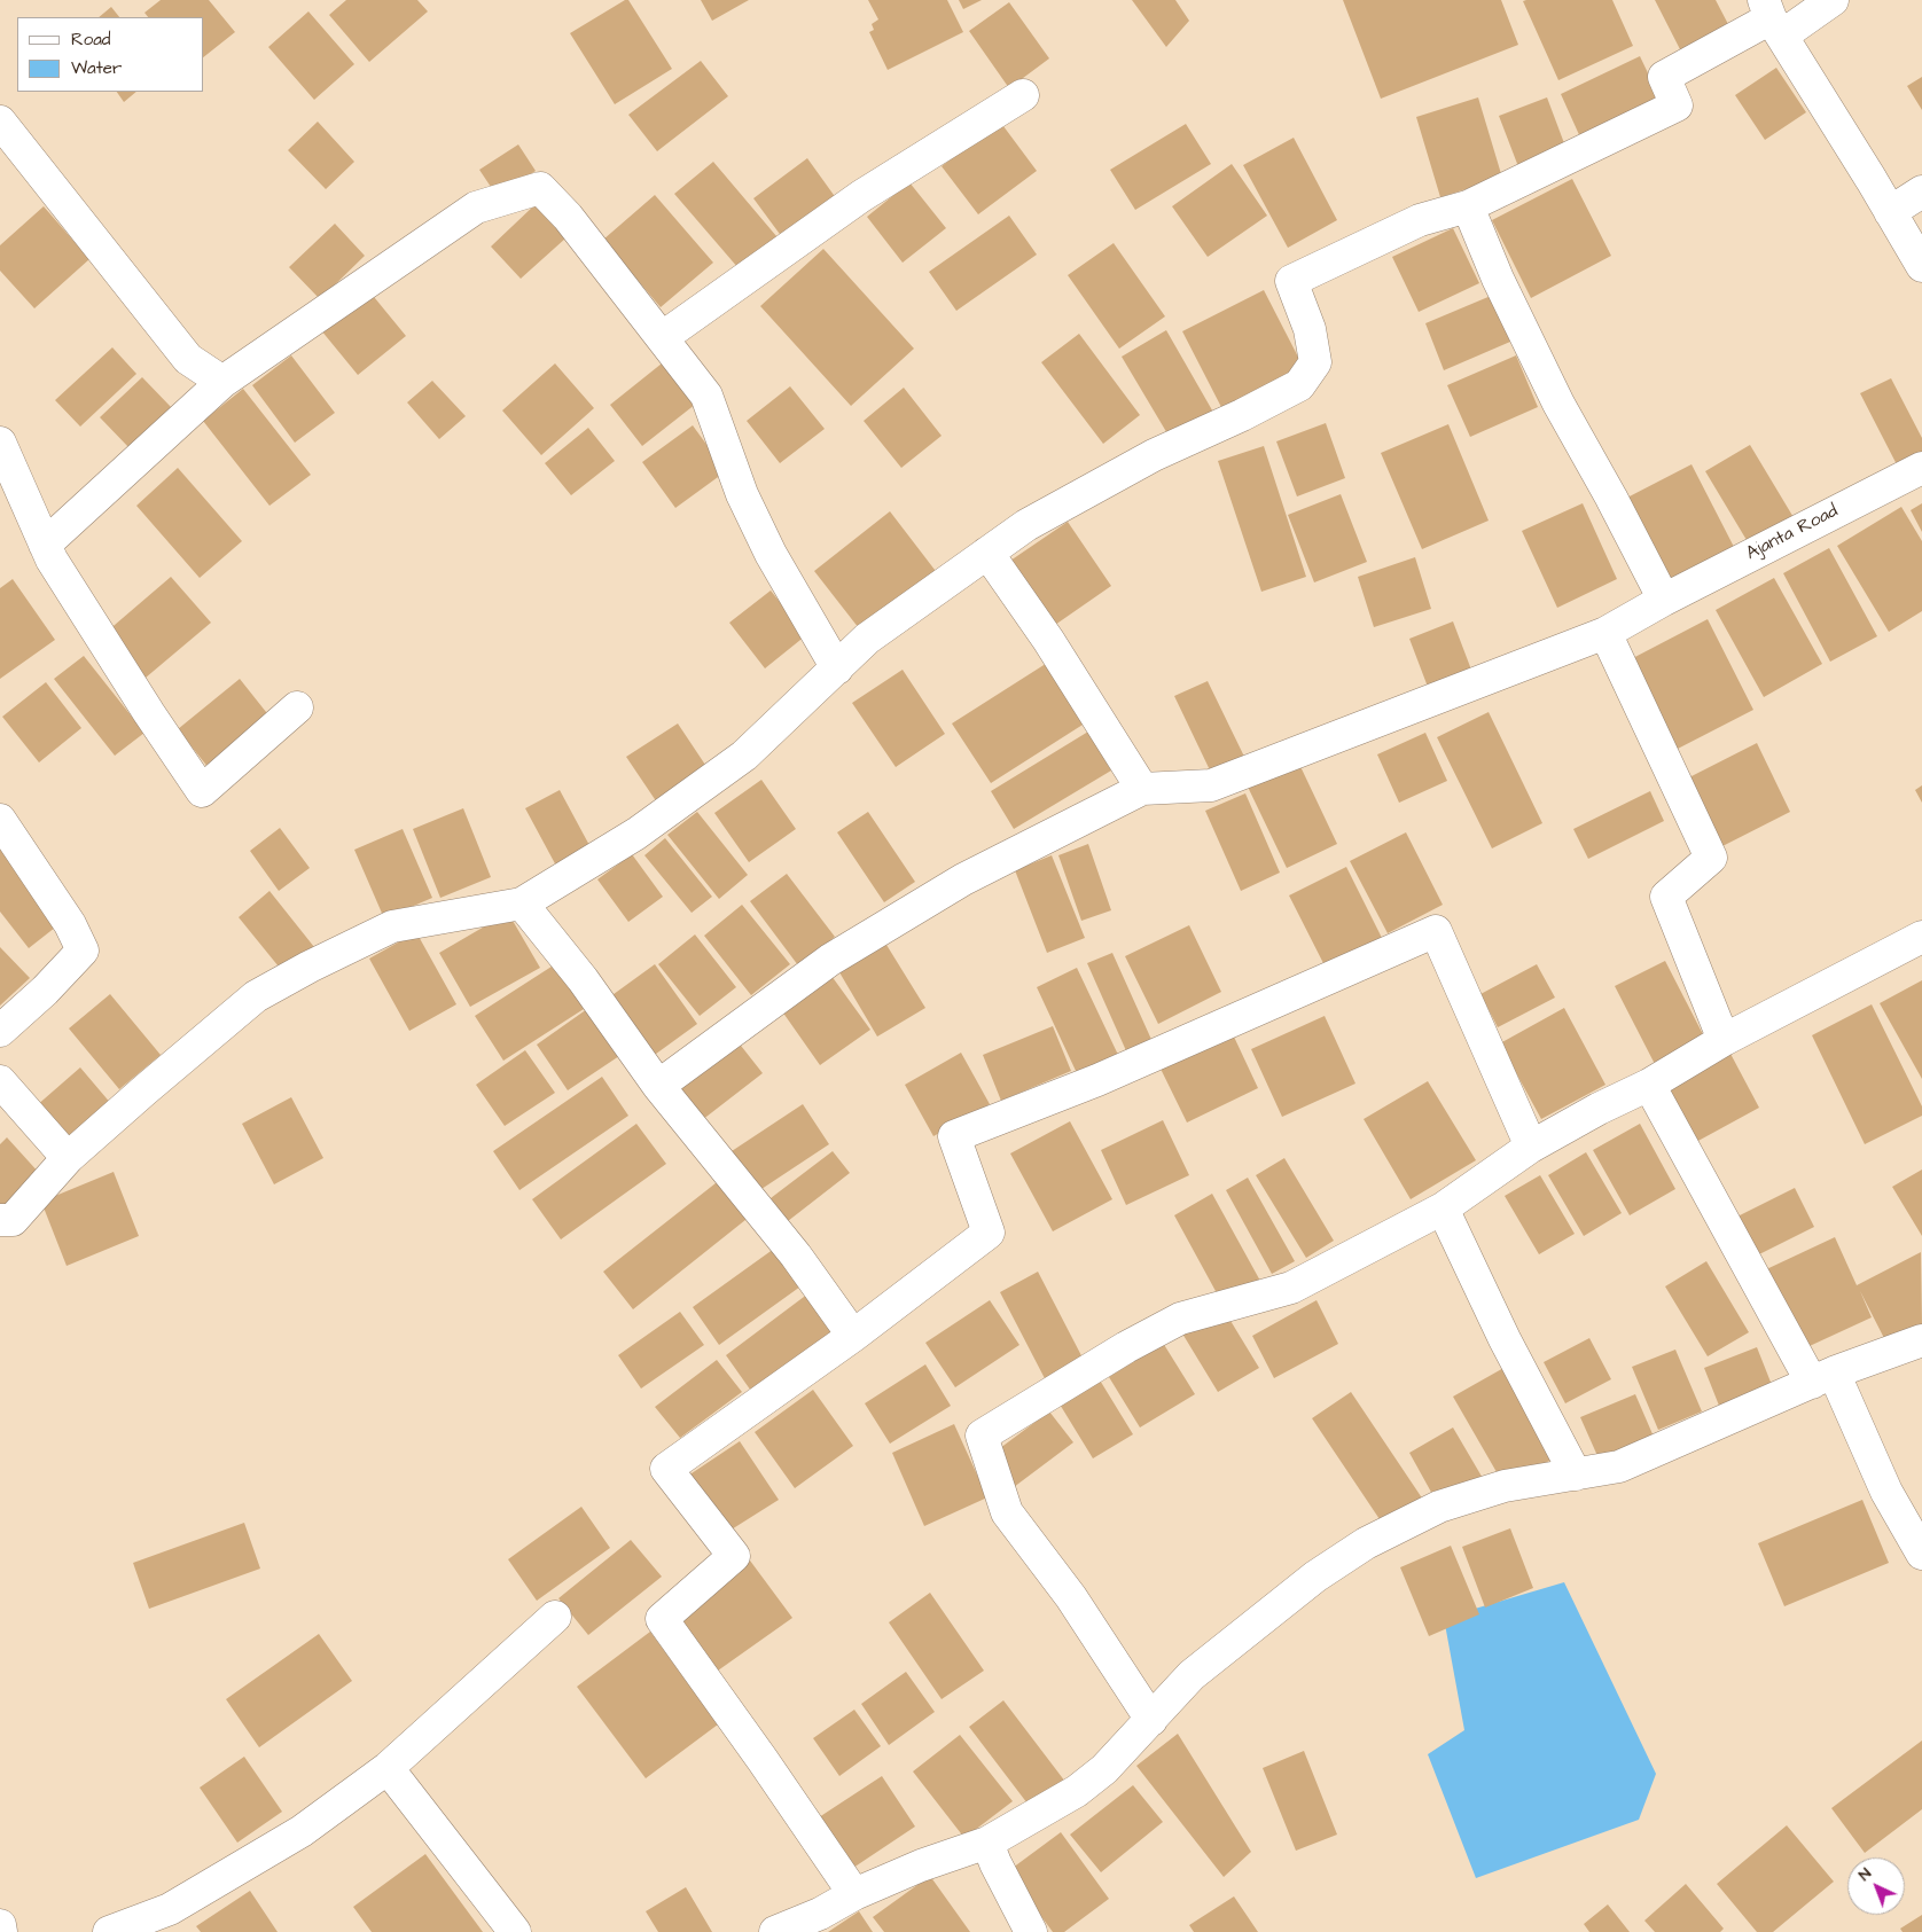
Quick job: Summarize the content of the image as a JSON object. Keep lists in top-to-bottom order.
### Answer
{
  "streets": {
    "street": ["Ajanta Road"]
  },
  "legend": ["Road", "Water"],
  "north": "top left"
}
